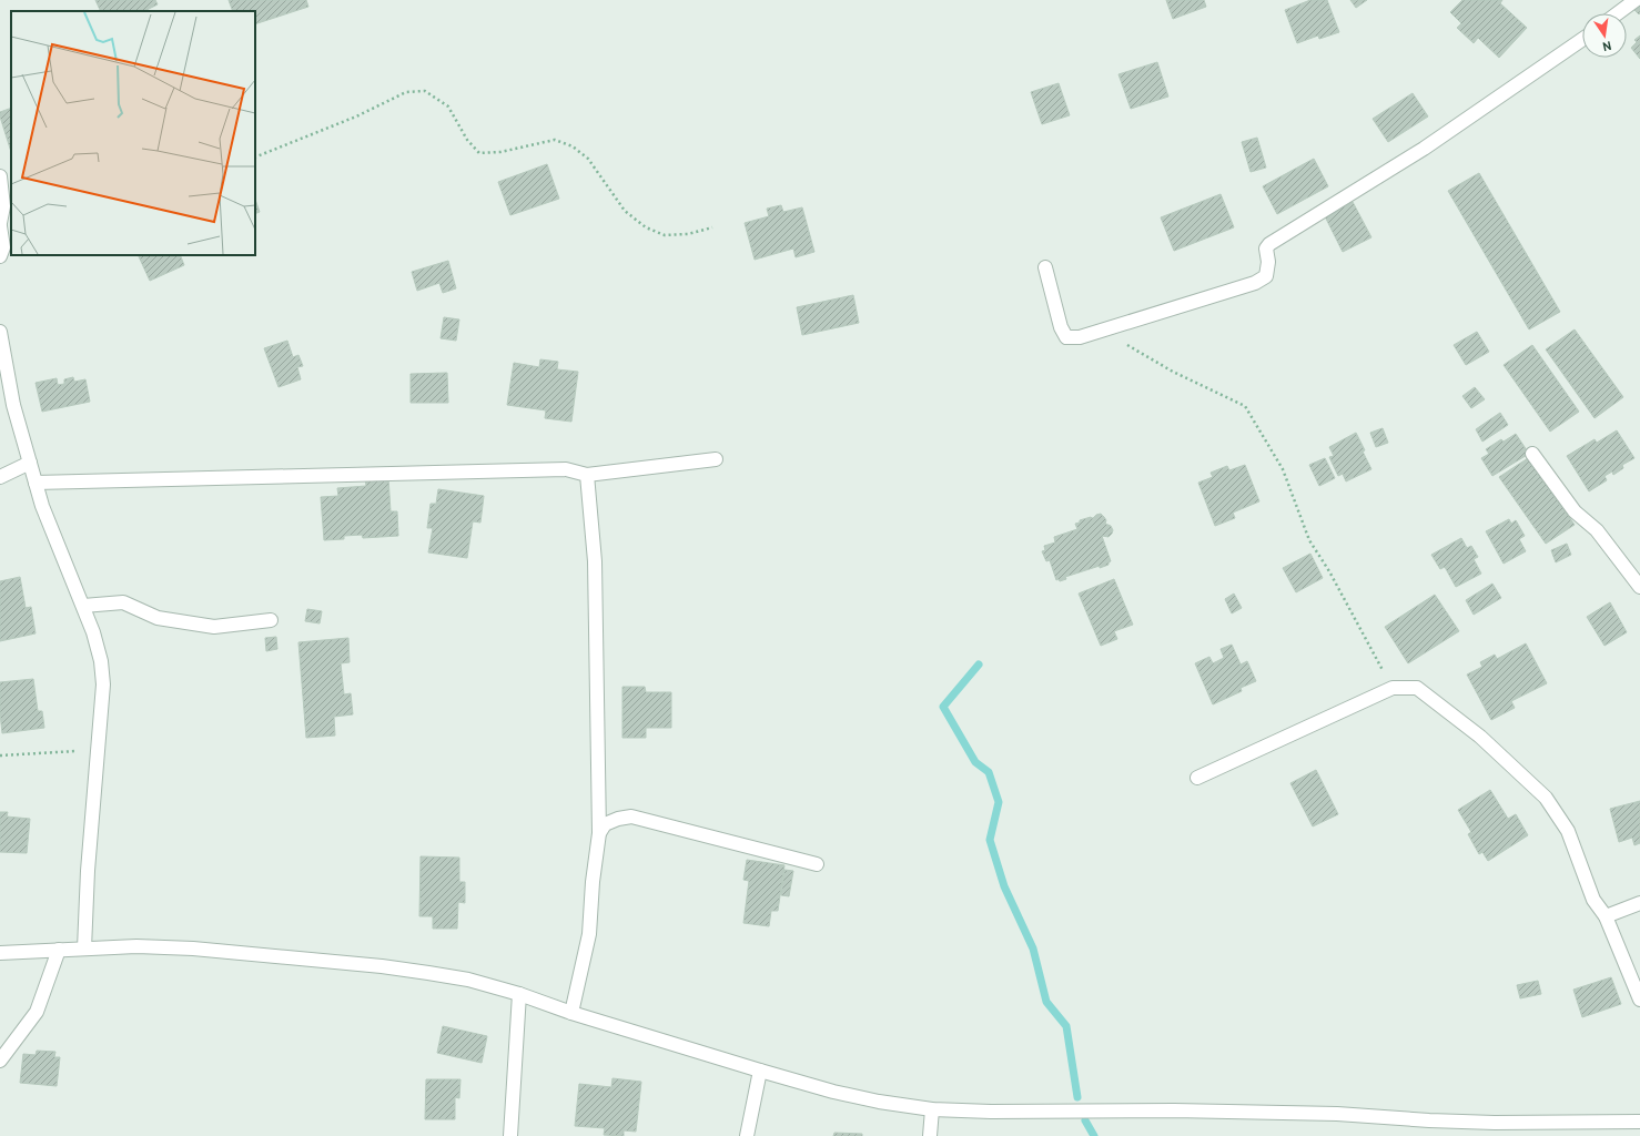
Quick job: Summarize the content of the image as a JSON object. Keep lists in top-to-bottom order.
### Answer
{
  "north": "bottom"
}
